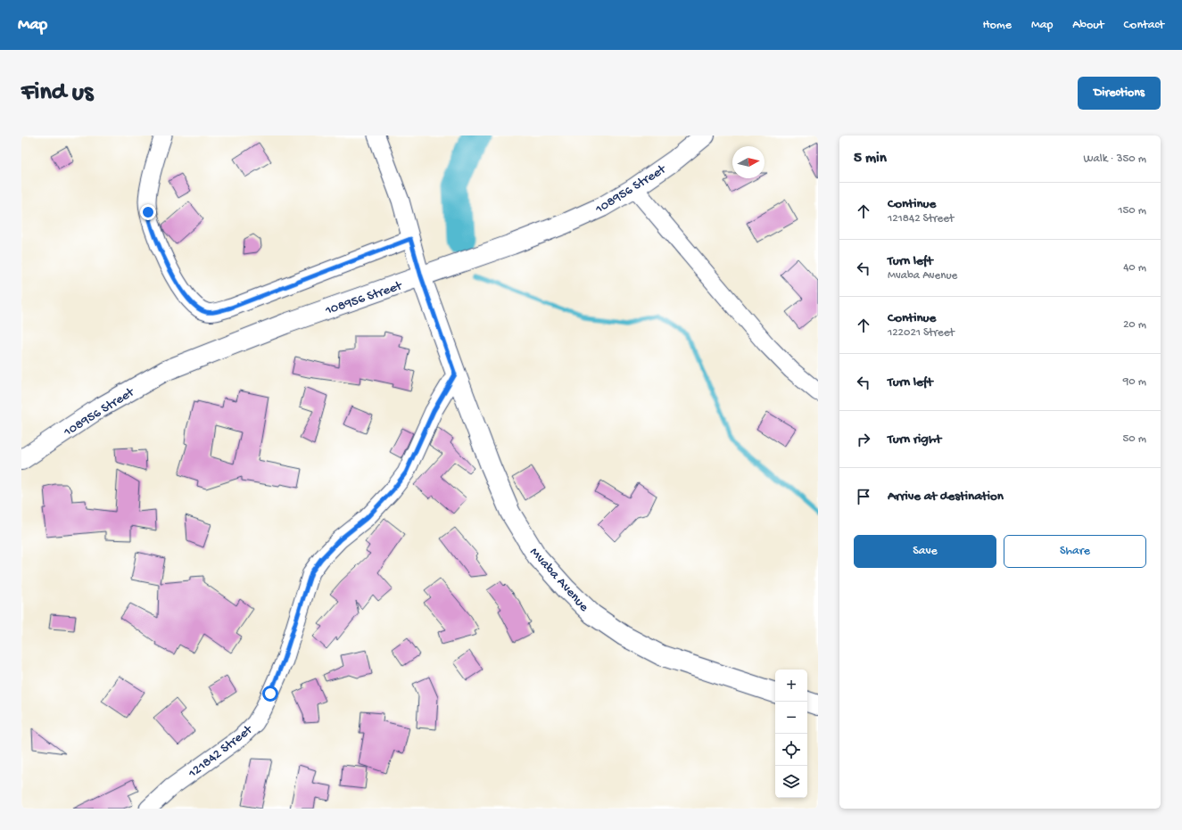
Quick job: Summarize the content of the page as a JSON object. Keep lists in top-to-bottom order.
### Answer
{
  "streets": {
    "street": ["108956 Street", "Mvaba Avenue", "121842 Street"]
  },
  "crossings": [
    ["108956 Street", "Mvaba Avenue"],
    ["Mvaba Avenue", "121842 Street"]
  ],
  "north": "right",
  "page": {
    "header": "Map",
    "nav": [
      "Home",
      "Map",
      "About",
      "Contact"
    ],
    "buttons": [
      "Directions",
      ["Save", "Share"]
    ],
    "title": "Find us",
    "heading": ["5 min", "Walk · 350 m"],
    "list": [
      ["Continue", "121842 Street", "150 m"],
      ["Turn left", "Mvaba Avenue", "40 m"],
      ["Continue", "122021 Street", "20 m"],
      ["Turn left", "90 m"],
      ["Turn right", "50 m"],
      "Arrive at destination"
    ],
    "map_buttons": ["+", "−"]
  }
}
